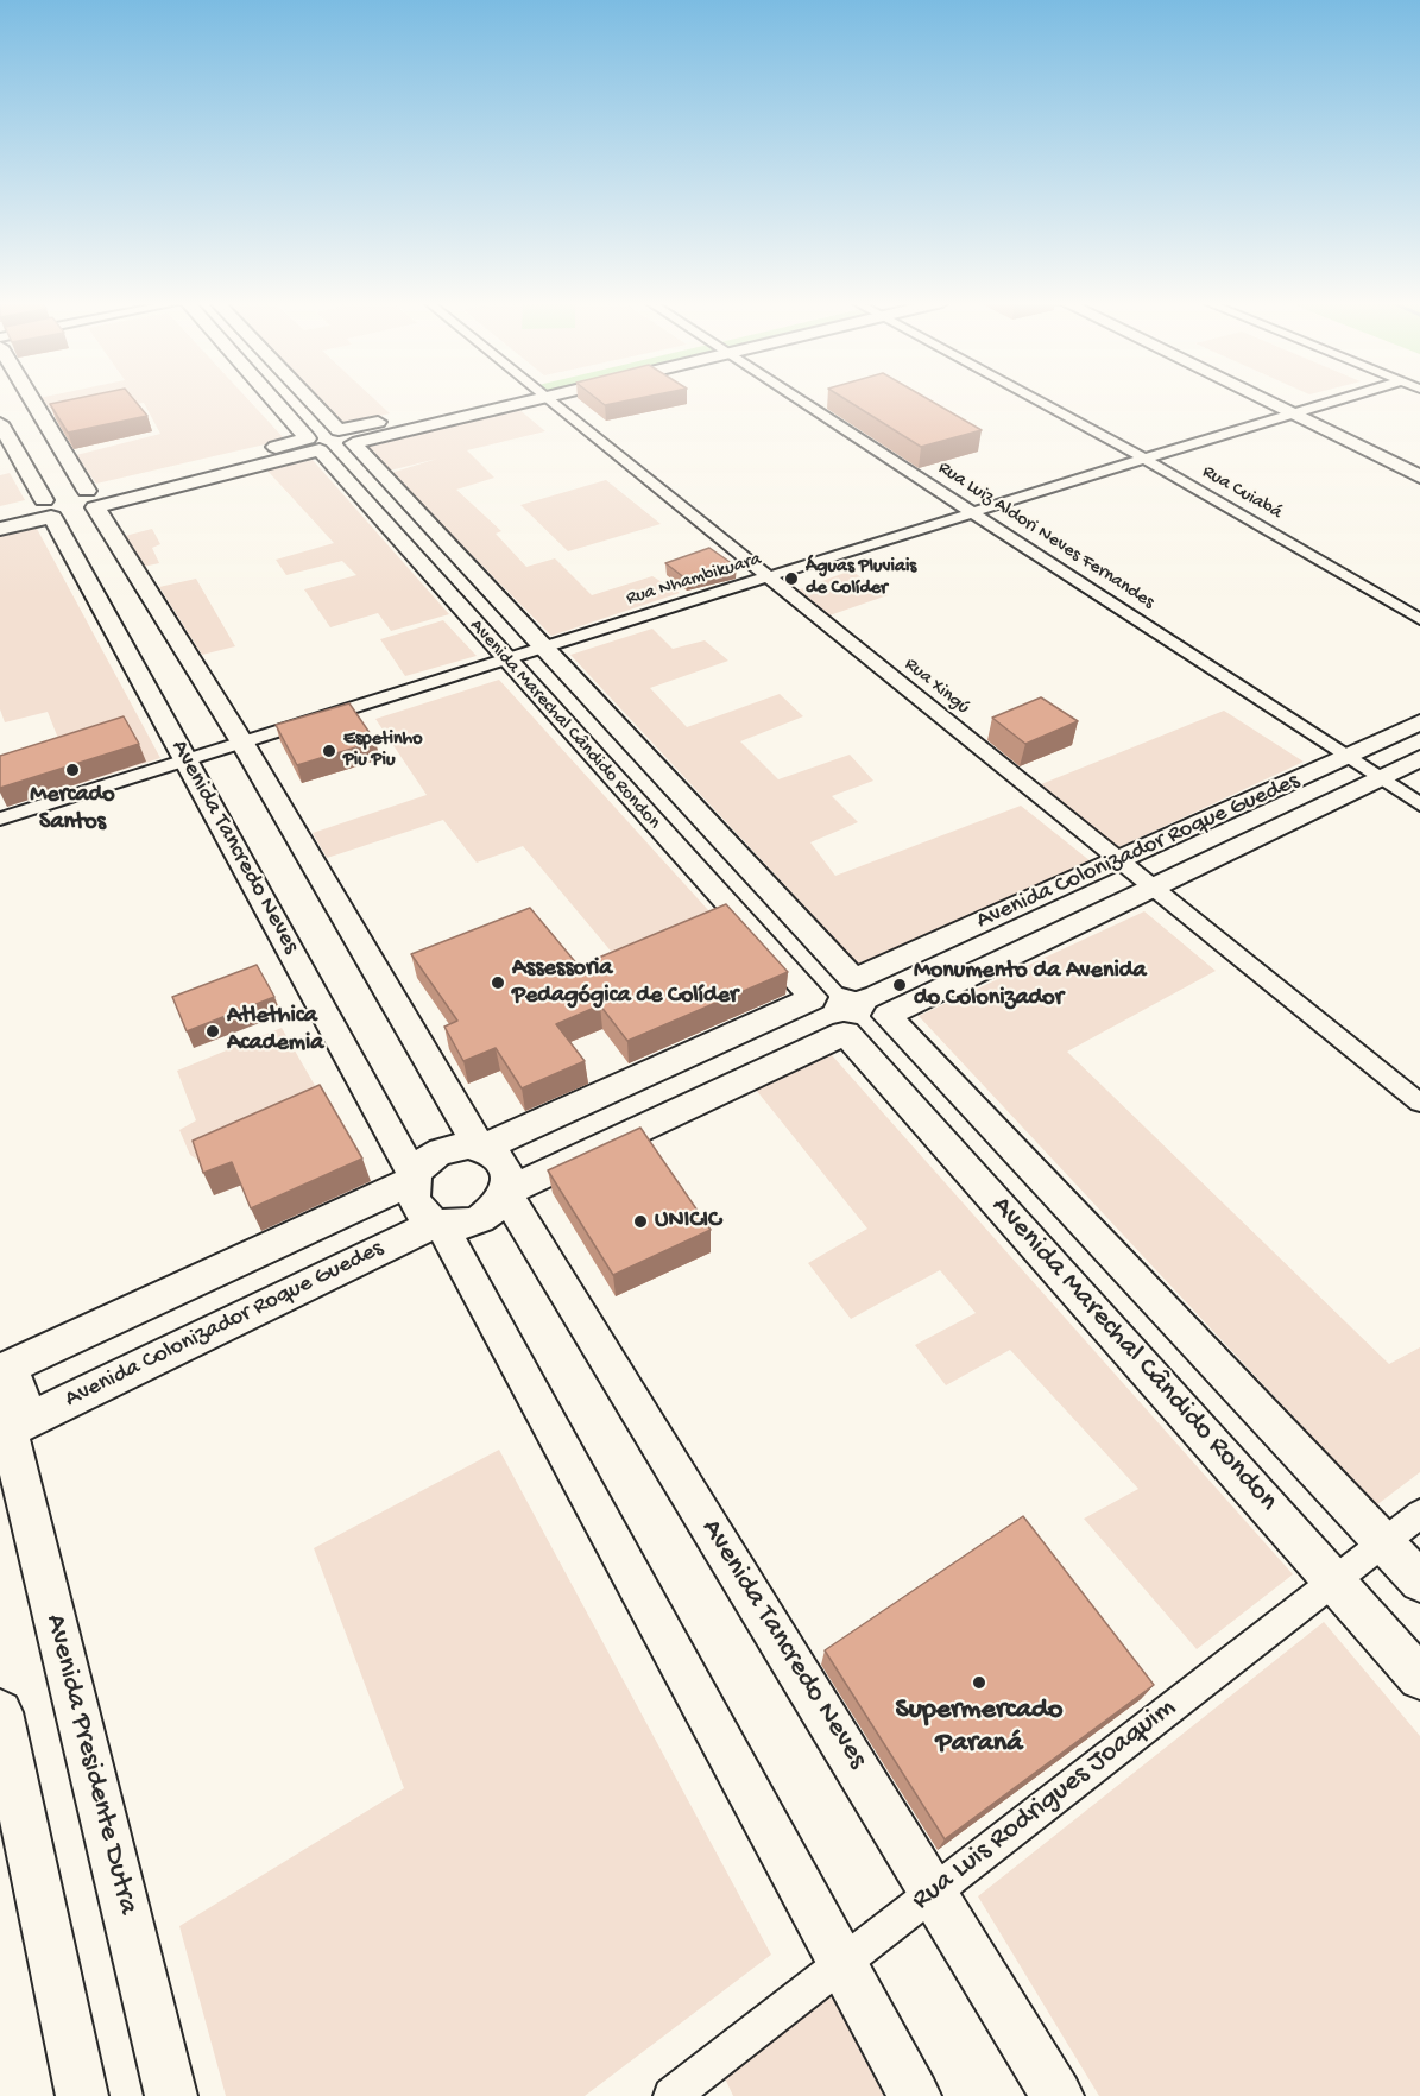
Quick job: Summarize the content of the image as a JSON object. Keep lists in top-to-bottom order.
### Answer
{
  "streets": {
    "street": [
      "Rua Cuiabá",
      "Rua Luiz Aldori Neves Fernandes",
      "Rua Nhambikuara",
      "Rua Xingú",
      "Avenida Marechal Cândido Rondon",
      "Avenida Tancredo Neves",
      "Avenida Colonizador Roque Guedes",
      "Avenida Presidente Dutra",
      "Rua Luis Rodrigues Joaquim"
    ]
  },
  "crossings": [
    ["Rua Cuiabá", "Rua Nhambikuara"],
    ["Rua Luiz Aldori Neves Fernandes", "Rua Nhambikuara"],
    ["Rua Luiz Aldori Neves Fernandes", "Avenida Colonizador Roque Guedes"],
    ["Rua Nhambikuara", "Rua Xingú"],
    ["Rua Nhambikuara", "Avenida Marechal Cândido Rondon"],
    ["Rua Nhambikuara", "Avenida Tancredo Neves"],
    ["Rua Xingú", "Avenida Colonizador Roque Guedes"],
    ["Avenida Marechal Cândido Rondon", "Avenida Colonizador Roque Guedes"],
    ["Avenida Marechal Cândido Rondon", "Rua Luis Rodrigues Joaquim"],
    ["Avenida Tancredo Neves", "Avenida Colonizador Roque Guedes"],
    ["Avenida Tancredo Neves", "Rua Luis Rodrigues Joaquim"],
    ["Avenida Colonizador Roque Guedes", "Avenida Presidente Dutra"]
  ],
  "places": [
    "Águas Pluviais de Colíder",
    "Espetinho Piu Piu",
    "Mercado Santos",
    "Assessoria Pedagógica de Colíder",
    "Monumento da Avenida do Colonizador",
    "Atlethica Academia",
    "UNICIC",
    "Supermercado Paraná"
  ]
}
